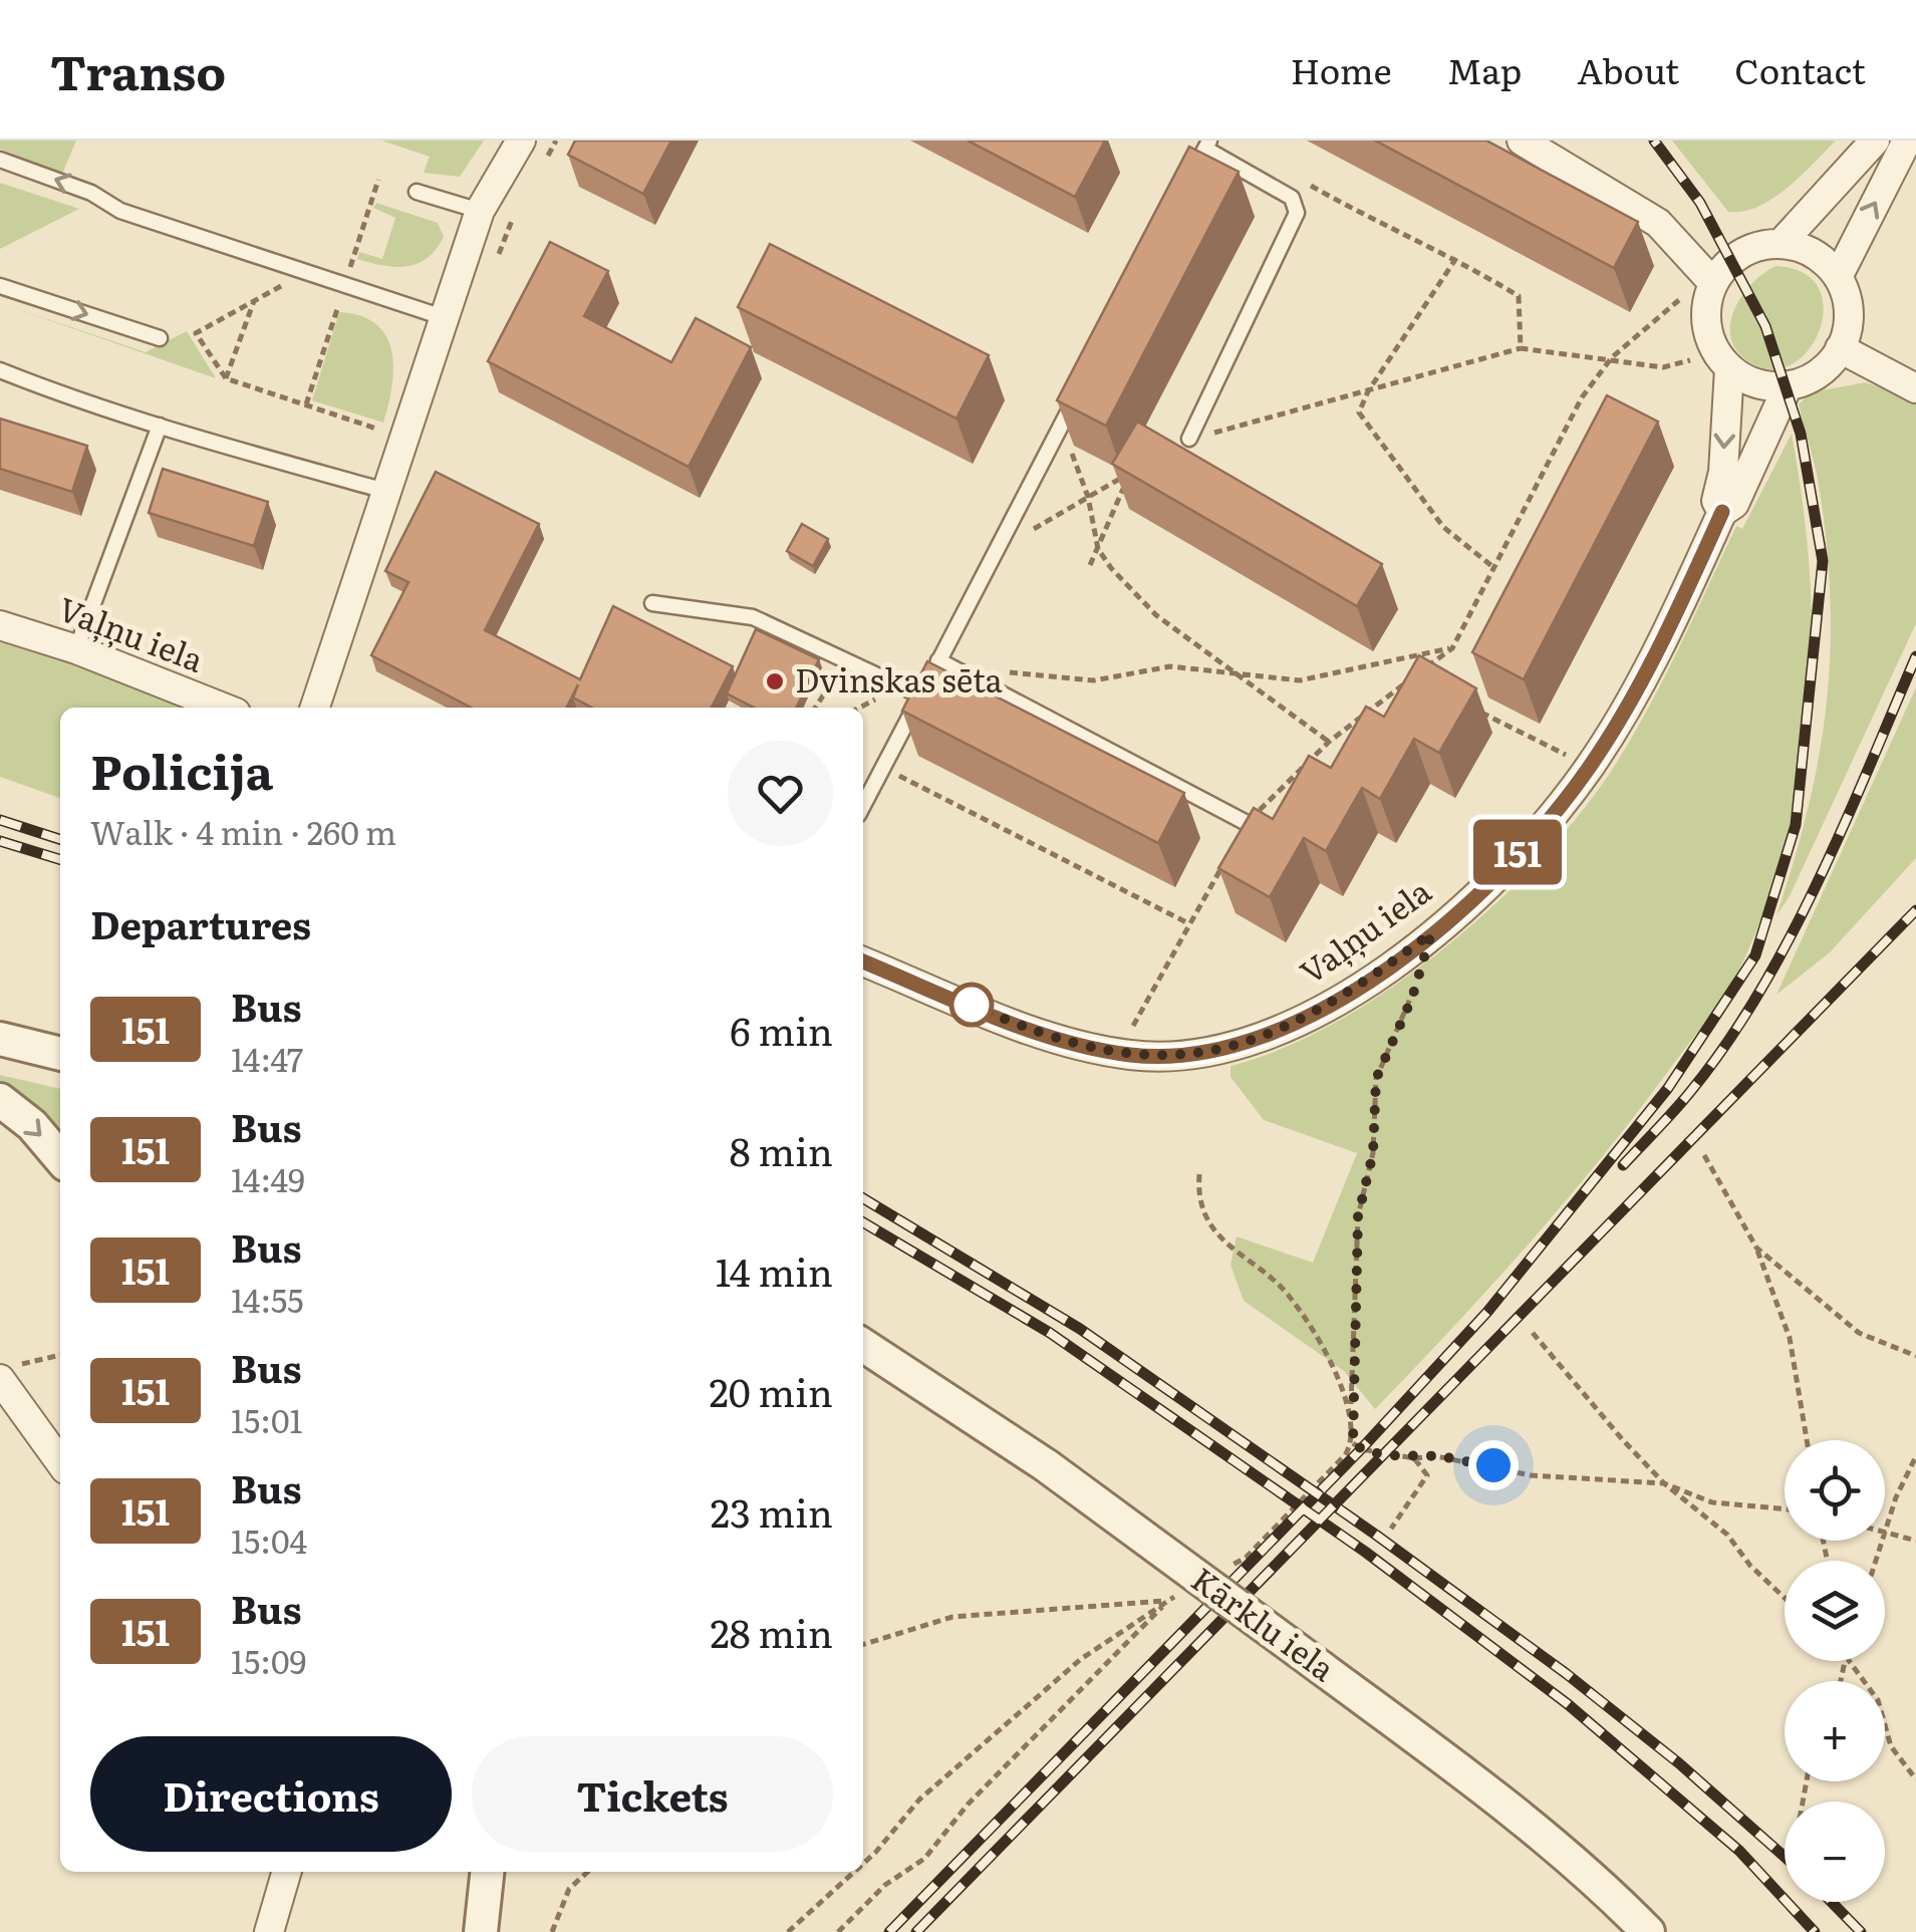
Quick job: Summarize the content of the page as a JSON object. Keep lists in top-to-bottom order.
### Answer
{
  "streets": {
    "street": ["Vaļņu iela", "Kārklu iela"]
  },
  "places": ["Dvinskas sēta"],
  "lines": ["bus line 151"],
  "page": {
    "header": "Transo",
    "nav": [
      "Home",
      "Map",
      "About",
      "Contact"
    ],
    "on_map": "151",
    "heading": [
      ["Policija", "Walk · 4 min · 260 m"],
      "Departures"
    ],
    "list": [
      {
        "mark": "151",
        "name": "Bus",
        "note": "14:47",
        "value": "6 min"
      },
      {
        "mark": "151",
        "name": "Bus",
        "note": "14:49",
        "value": "8 min"
      },
      {
        "mark": "151",
        "name": "Bus",
        "note": "14:55",
        "value": "14 min"
      },
      {
        "mark": "151",
        "name": "Bus",
        "note": "15:01",
        "value": "20 min"
      },
      {
        "mark": "151",
        "name": "Bus",
        "note": "15:04",
        "value": "23 min"
      },
      {
        "mark": "151",
        "name": "Bus",
        "note": "15:09",
        "value": "28 min"
      }
    ],
    "map_buttons": ["+", "−"],
    "buttons": ["Directions", "Tickets"]
  }
}
